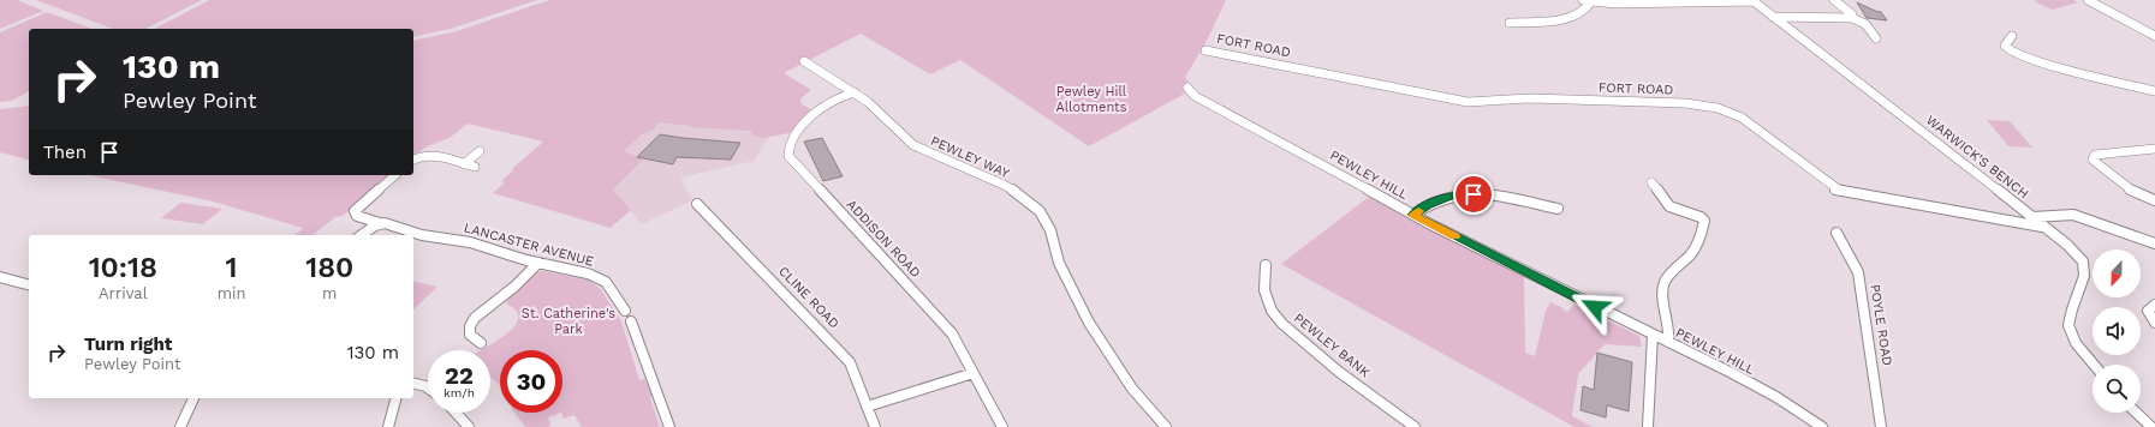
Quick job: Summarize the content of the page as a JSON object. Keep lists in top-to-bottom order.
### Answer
{
  "streets": {
    "street": [
      "FORT ROAD",
      "PEWLEY WAY",
      "WARWICK'S BENCH",
      "PEWLEY HILL",
      "ADDISON ROAD",
      "LANCASTER AVENUE",
      "CLINE ROAD",
      "POYLE ROAD",
      "PEWLEY BANK"
    ]
  },
  "crossings": [
    ["FORT ROAD", "WARWICK'S BENCH"],
    ["PEWLEY WAY", "ADDISON ROAD"]
  ],
  "parks": ["Pewley Hill Allotments", "St. Catherine's Park"],
  "north": "bottom",
  "page": {
    "turn": ["130 m", "Pewley Point"],
    "then": "Then",
    "eta": [
      "10:18",
      "Arrival",
      "1",
      "min",
      "180",
      "m"
    ],
    "list": [
      {
        "name": "Turn right",
        "note": "Pewley Point",
        "value": "130 m"
      }
    ],
    "speed": "22 km/h",
    "limit": "30"
  }
}
